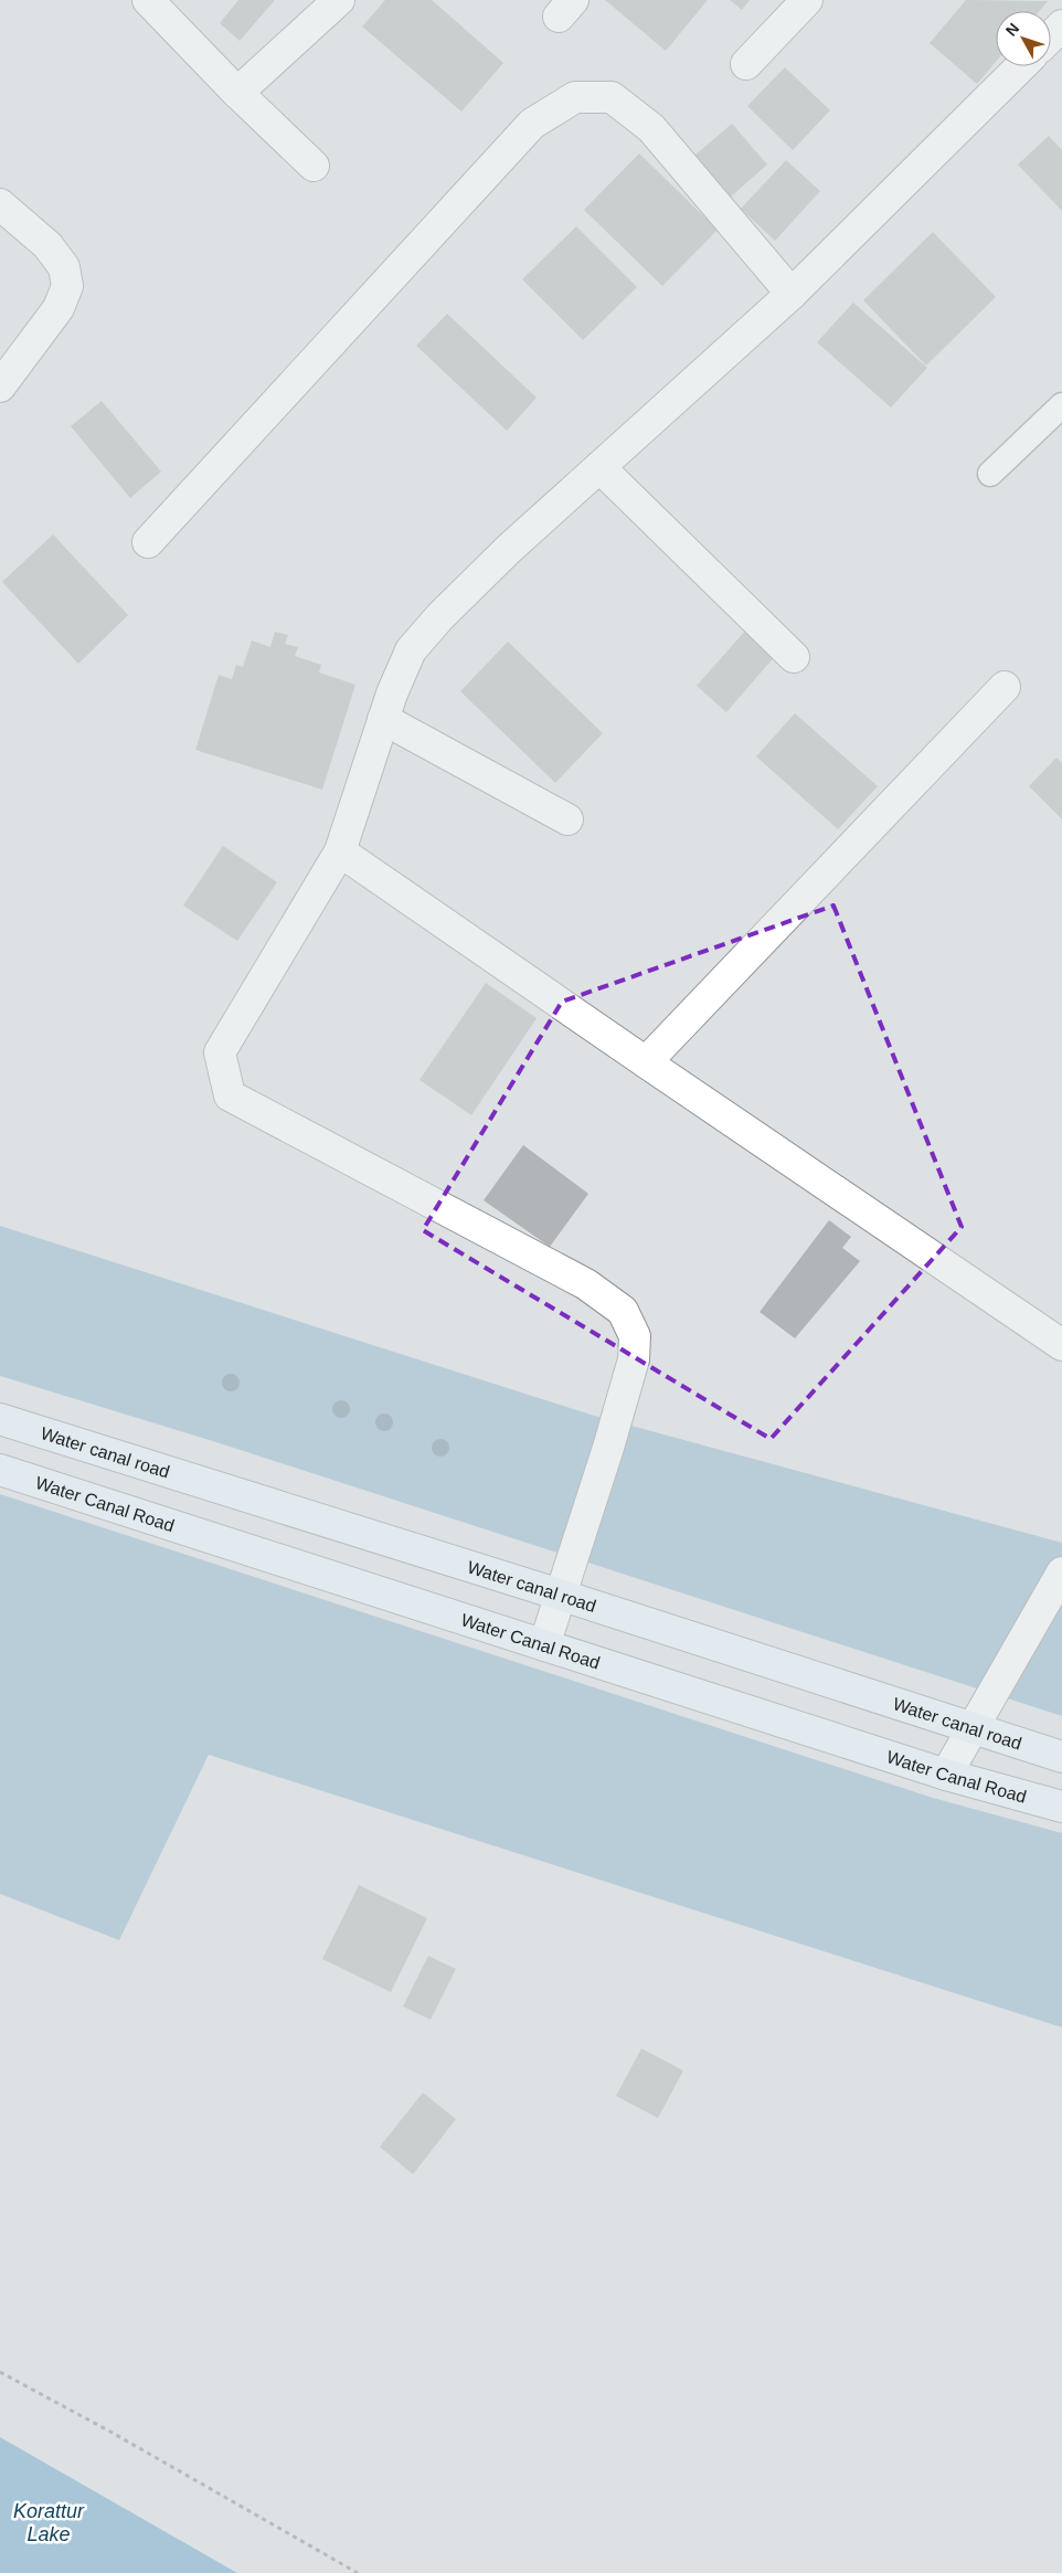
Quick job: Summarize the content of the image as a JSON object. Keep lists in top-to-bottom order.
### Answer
{
  "streets": {
    "main road": ["Water canal road", "Water Canal Road"]
  },
  "water": ["Korattur Lake"],
  "north": "top left"
}
